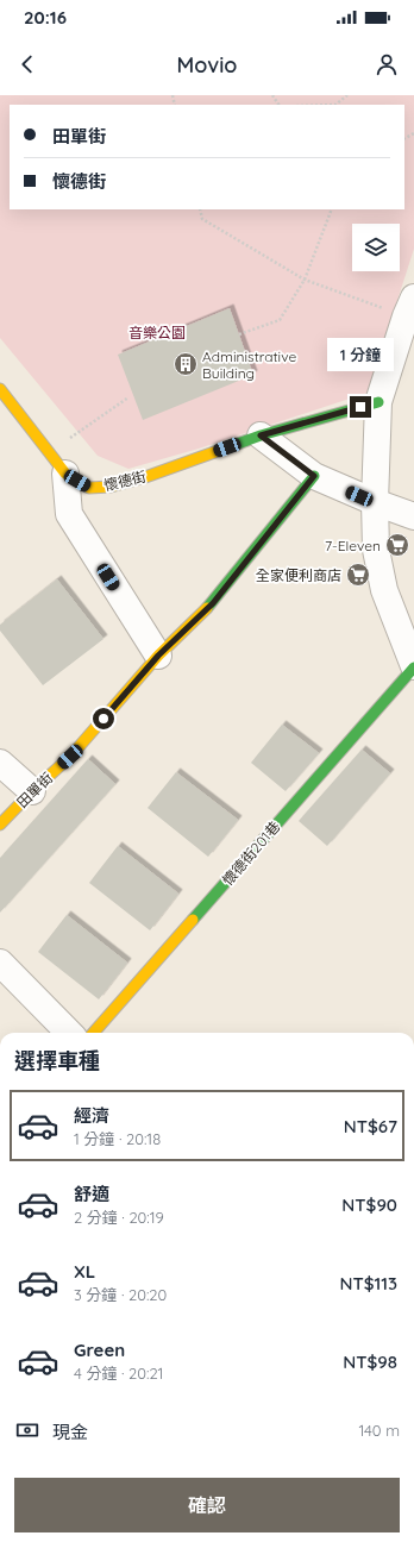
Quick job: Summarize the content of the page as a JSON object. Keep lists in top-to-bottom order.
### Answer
{
  "streets": {
    "main road": ["懷德街", "田單街", "懷德街201巷"]
  },
  "parks": ["音樂公園"],
  "places": {
    "building": ["Administrative Building"],
    "supermarket": ["7-Eleven", "全家便利商店"]
  },
  "page": {
    "status": "20:16",
    "header": "Movio",
    "banner": ["田單街", "懷德街"],
    "bubble": "1 分鐘",
    "heading": "選擇車種",
    "list": [
      {
        "name": "經濟",
        "note": "1 分鐘 · 20:18",
        "value": "NT$67"
      },
      {
        "name": "舒適",
        "note": "2 分鐘 · 20:19",
        "value": "NT$90"
      },
      {
        "name": "XL",
        "note": "3 分鐘 · 20:20",
        "value": "NT$113"
      },
      {
        "name": "Green",
        "note": "4 分鐘 · 20:21",
        "value": "NT$98"
      }
    ],
    "pay": ["現金", "140 m"],
    "buttons": "確認"
  }
}
